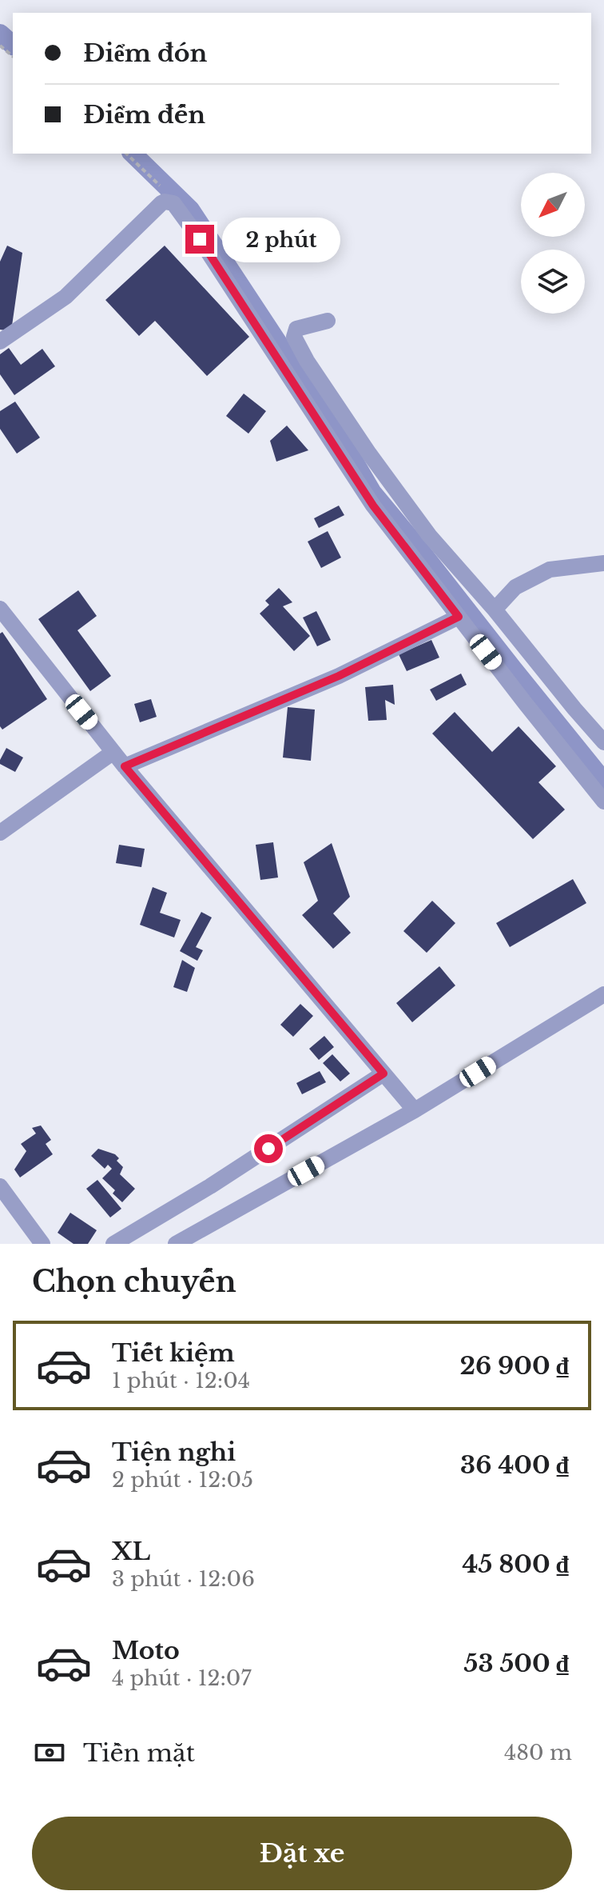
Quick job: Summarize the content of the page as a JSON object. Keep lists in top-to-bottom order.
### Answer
{
  "north": "bottom left",
  "page": {
    "banner": ["Điểm đón", "Điểm đến"],
    "bubble": "2 phút",
    "heading": "Chọn chuyến",
    "list": [
      {
        "name": "Tiết kiệm",
        "note": "1 phút · 12:04",
        "value": "26 900 ₫"
      },
      {
        "name": "Tiện nghi",
        "note": "2 phút · 12:05",
        "value": "36 400 ₫"
      },
      {
        "name": "XL",
        "note": "3 phút · 12:06",
        "value": "45 800 ₫"
      },
      {
        "name": "Moto",
        "note": "4 phút · 12:07",
        "value": "53 500 ₫"
      }
    ],
    "pay": ["Tiền mặt", "480 m"],
    "buttons": "Đặt xe"
  }
}
